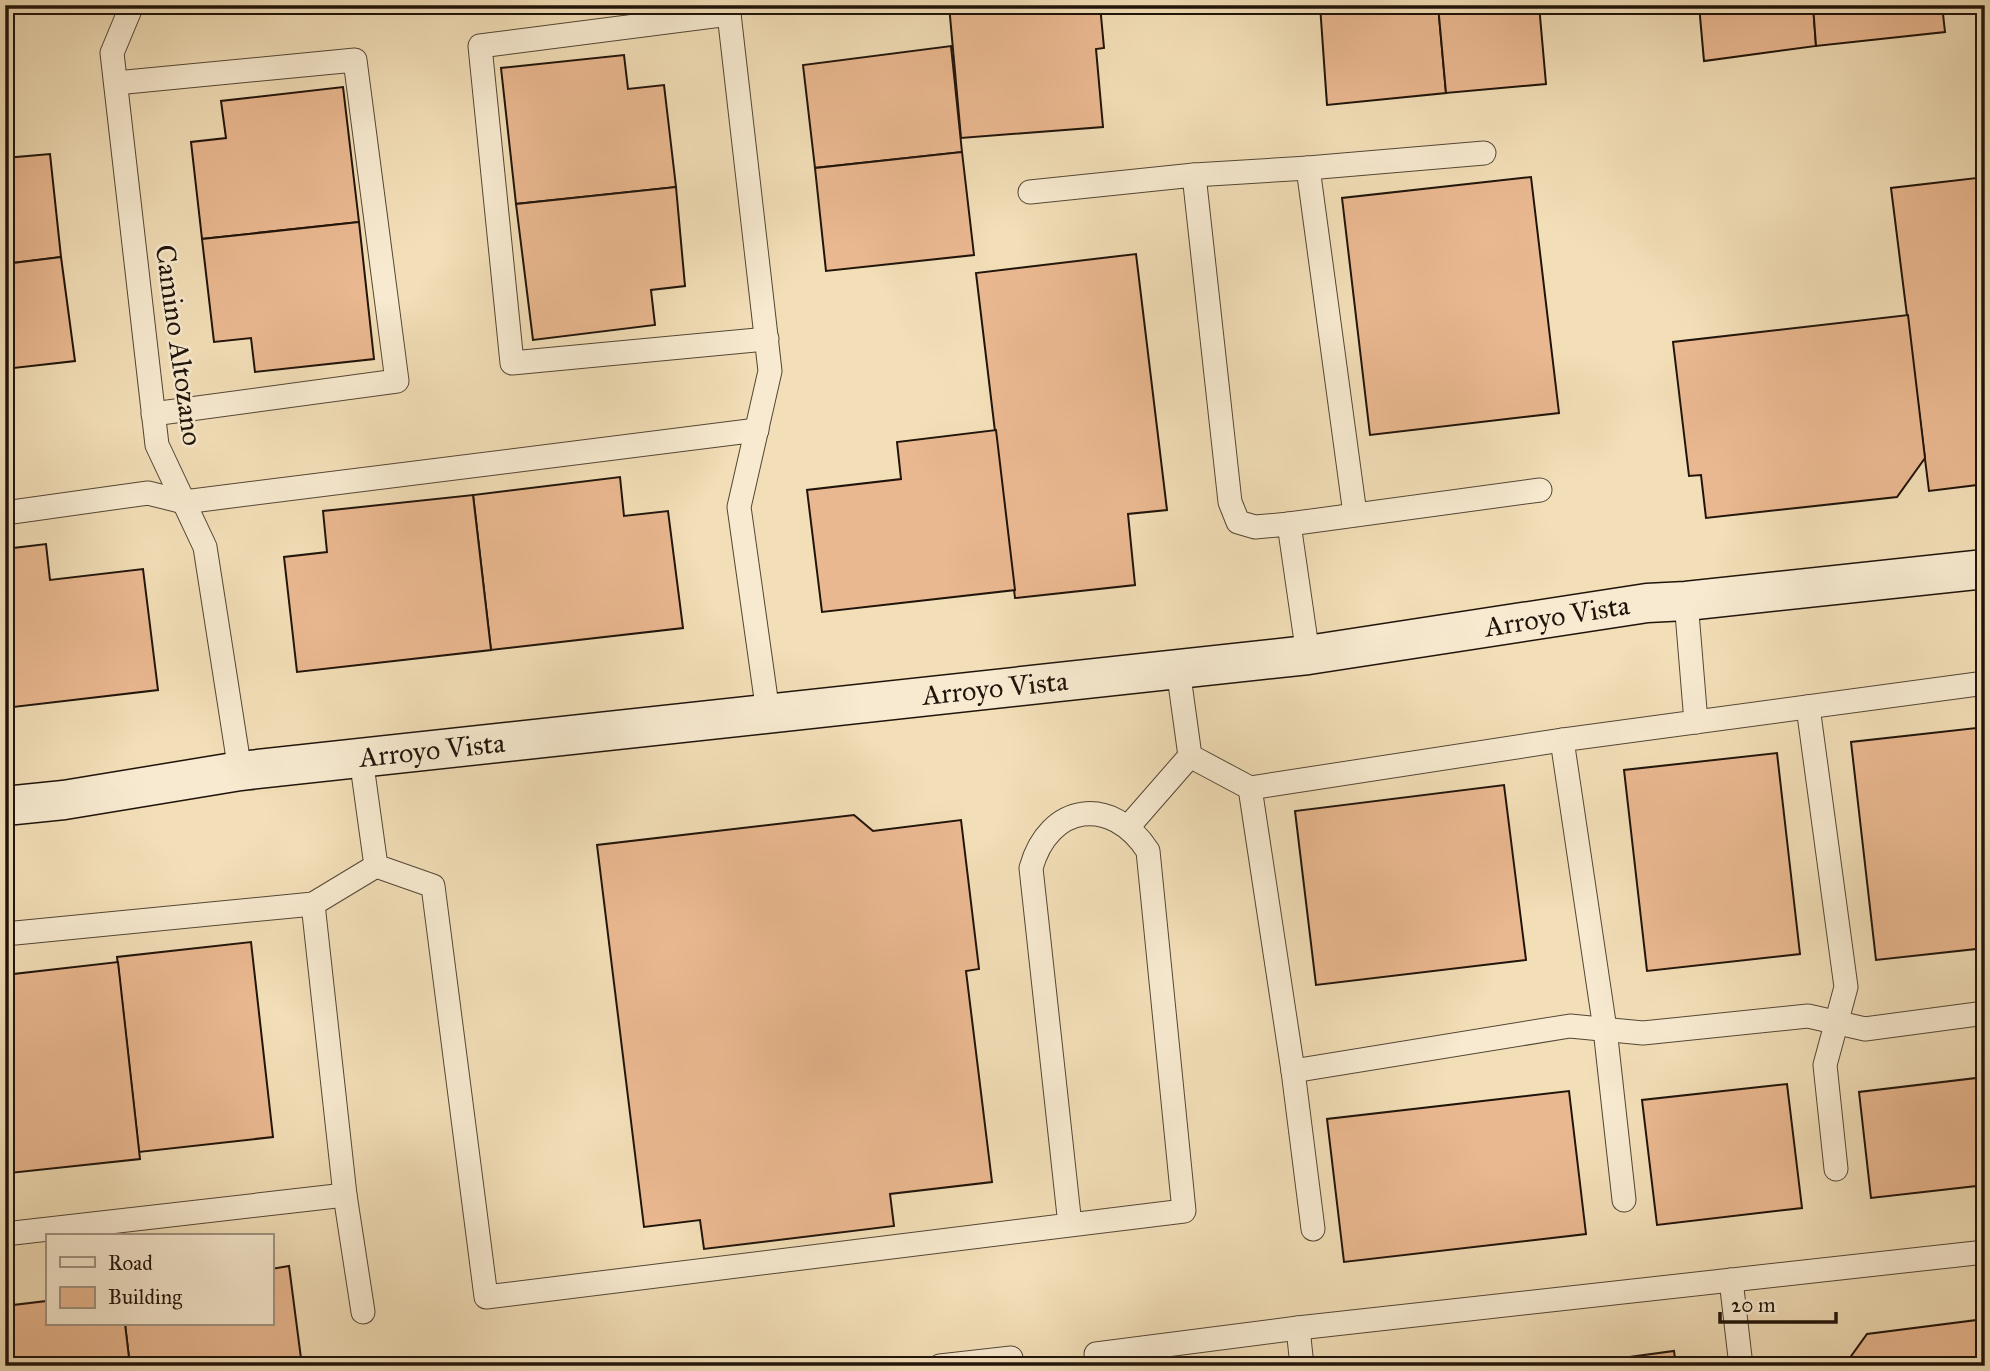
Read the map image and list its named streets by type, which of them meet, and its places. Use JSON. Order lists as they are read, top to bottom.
{
  "streets": {
    "main road": ["Arroyo Vista"],
    "lane": ["Camino Altozano"]
  },
  "crossings": [
    ["Camino Altozano", "Arroyo Vista"]
  ],
  "legend": ["Road", "Building"],
  "scale_bar": "20 m"
}
